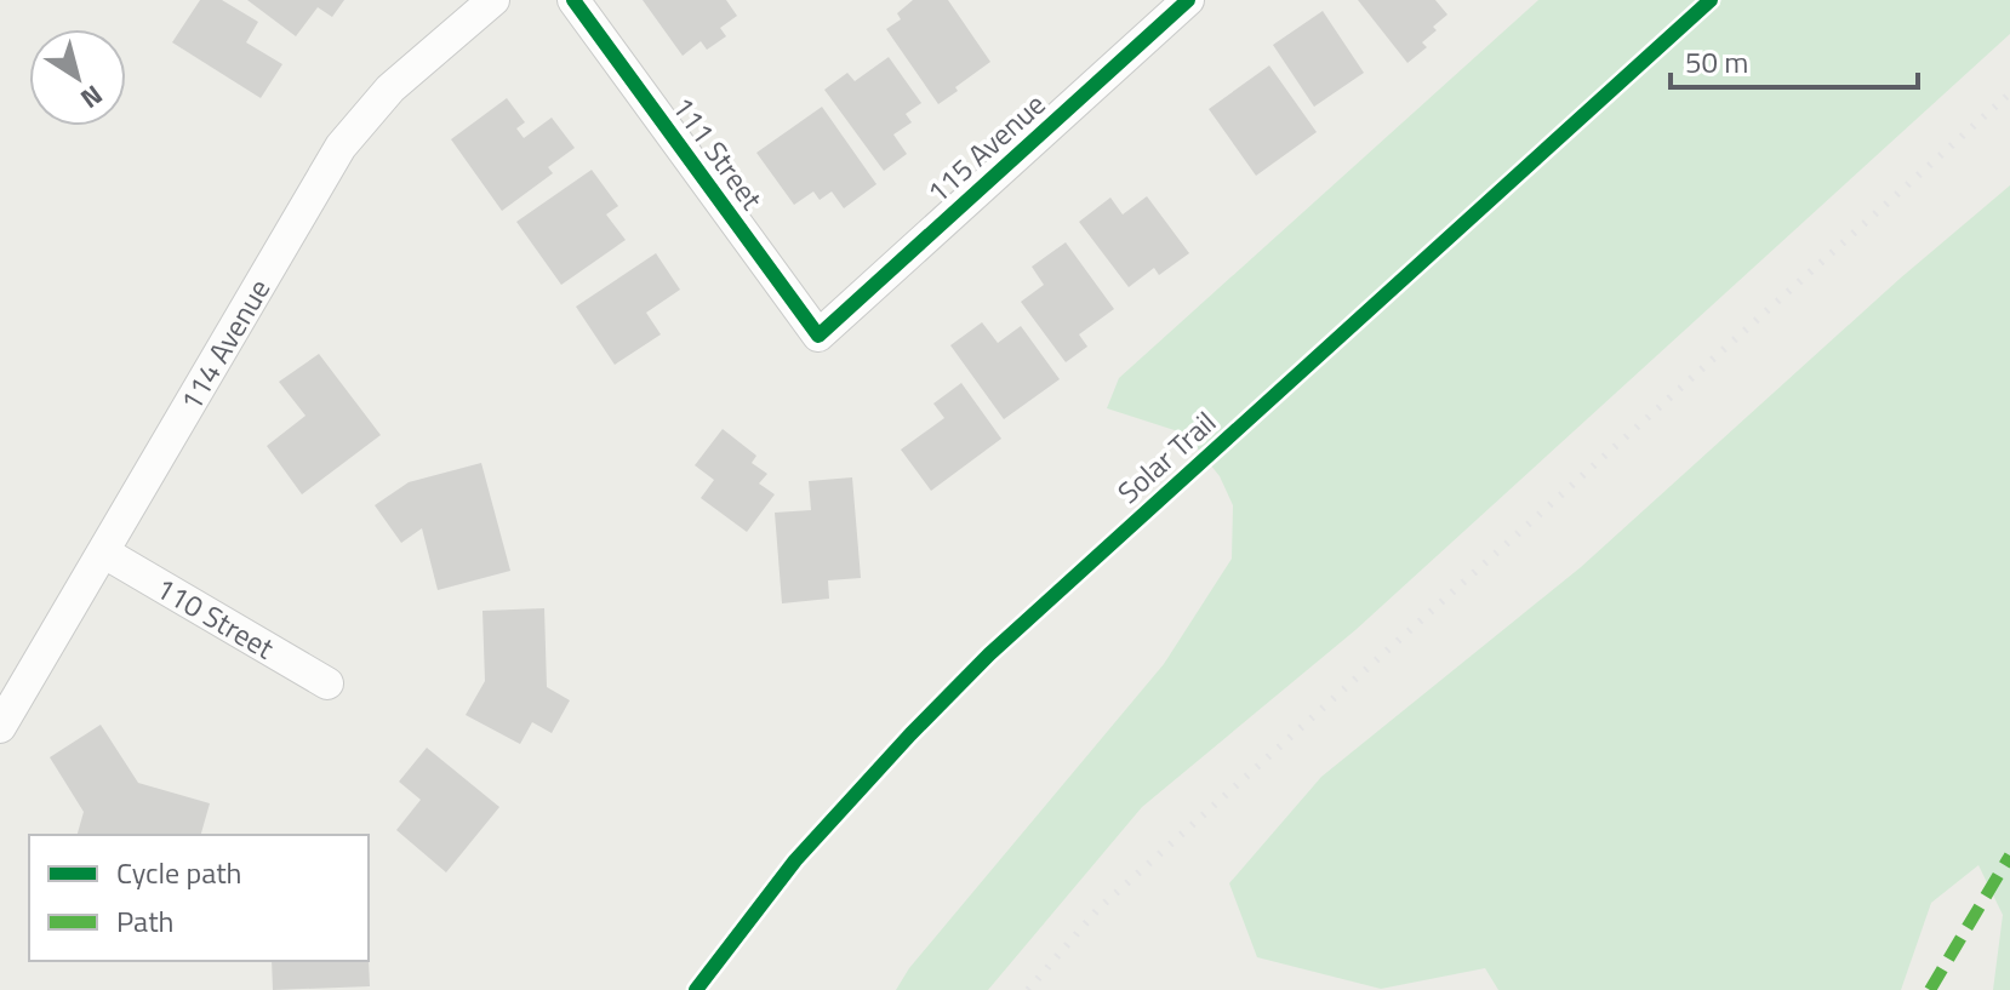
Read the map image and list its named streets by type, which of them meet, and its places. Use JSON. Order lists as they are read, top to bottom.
{
  "streets": {
    "street": [
      "115 Avenue",
      "111 Street",
      "114 Avenue",
      "110 Street"
    ],
    "cycle path": ["Solar Trail"]
  },
  "crossings": [
    ["115 Avenue", "111 Street"],
    ["114 Avenue", "110 Street"]
  ],
  "legend": ["Cycle path", "Path"],
  "scale_bar": "50 m",
  "north": "bottom right"
}
